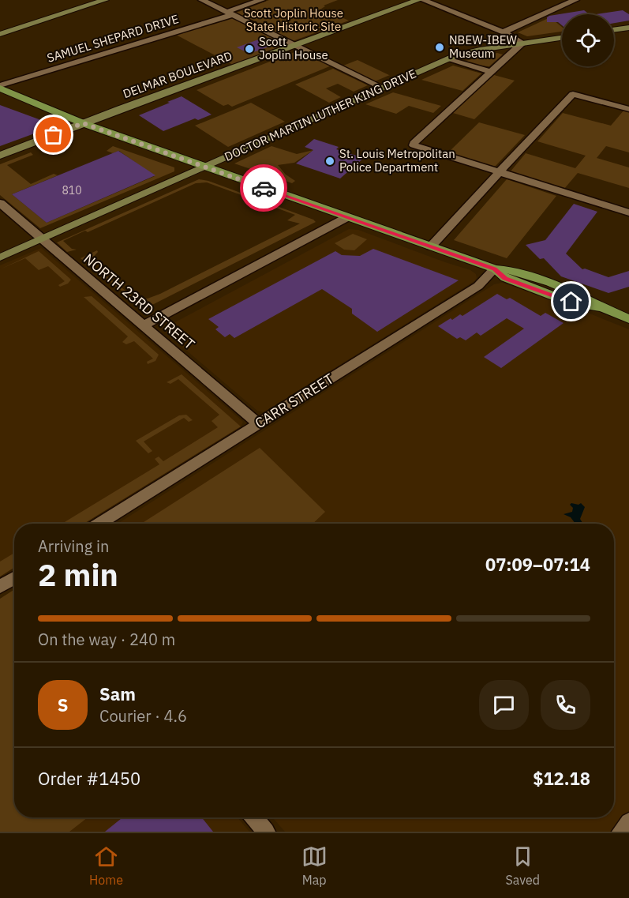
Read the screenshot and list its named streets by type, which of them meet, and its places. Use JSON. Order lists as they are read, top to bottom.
{
  "streets": {
    "main road": ["DELMAR BOULEVARD", "DOCTOR MARTIN LUTHER KING DRIVE"],
    "street": ["SAMUEL SHEPARD DRIVE", "NORTH 23RD STREET", "CARR STREET"]
  },
  "crossings": [
    ["DOCTOR MARTIN LUTHER KING DRIVE", "NORTH 23RD STREET"],
    ["NORTH 23RD STREET", "CARR STREET"]
  ],
  "parks": ["Scott Joplin House State Historic Site"],
  "places": ["NBEW-IBEW Museum", "Scott Joplin House", "St. Louis Metropolitan Police Department"],
  "house_numbers": ["810"],
  "page": {
    "heading": ["2 min", "Arriving in", "07:09–07:14"],
    "panel": [
      "Sam",
      "Courier · 4.6",
      "Order #1450",
      "$12.18"
    ],
    "bar": "On the way · 240 m",
    "round": "S",
    "tabs": ["Home", "Map", "Saved"]
  }
}
